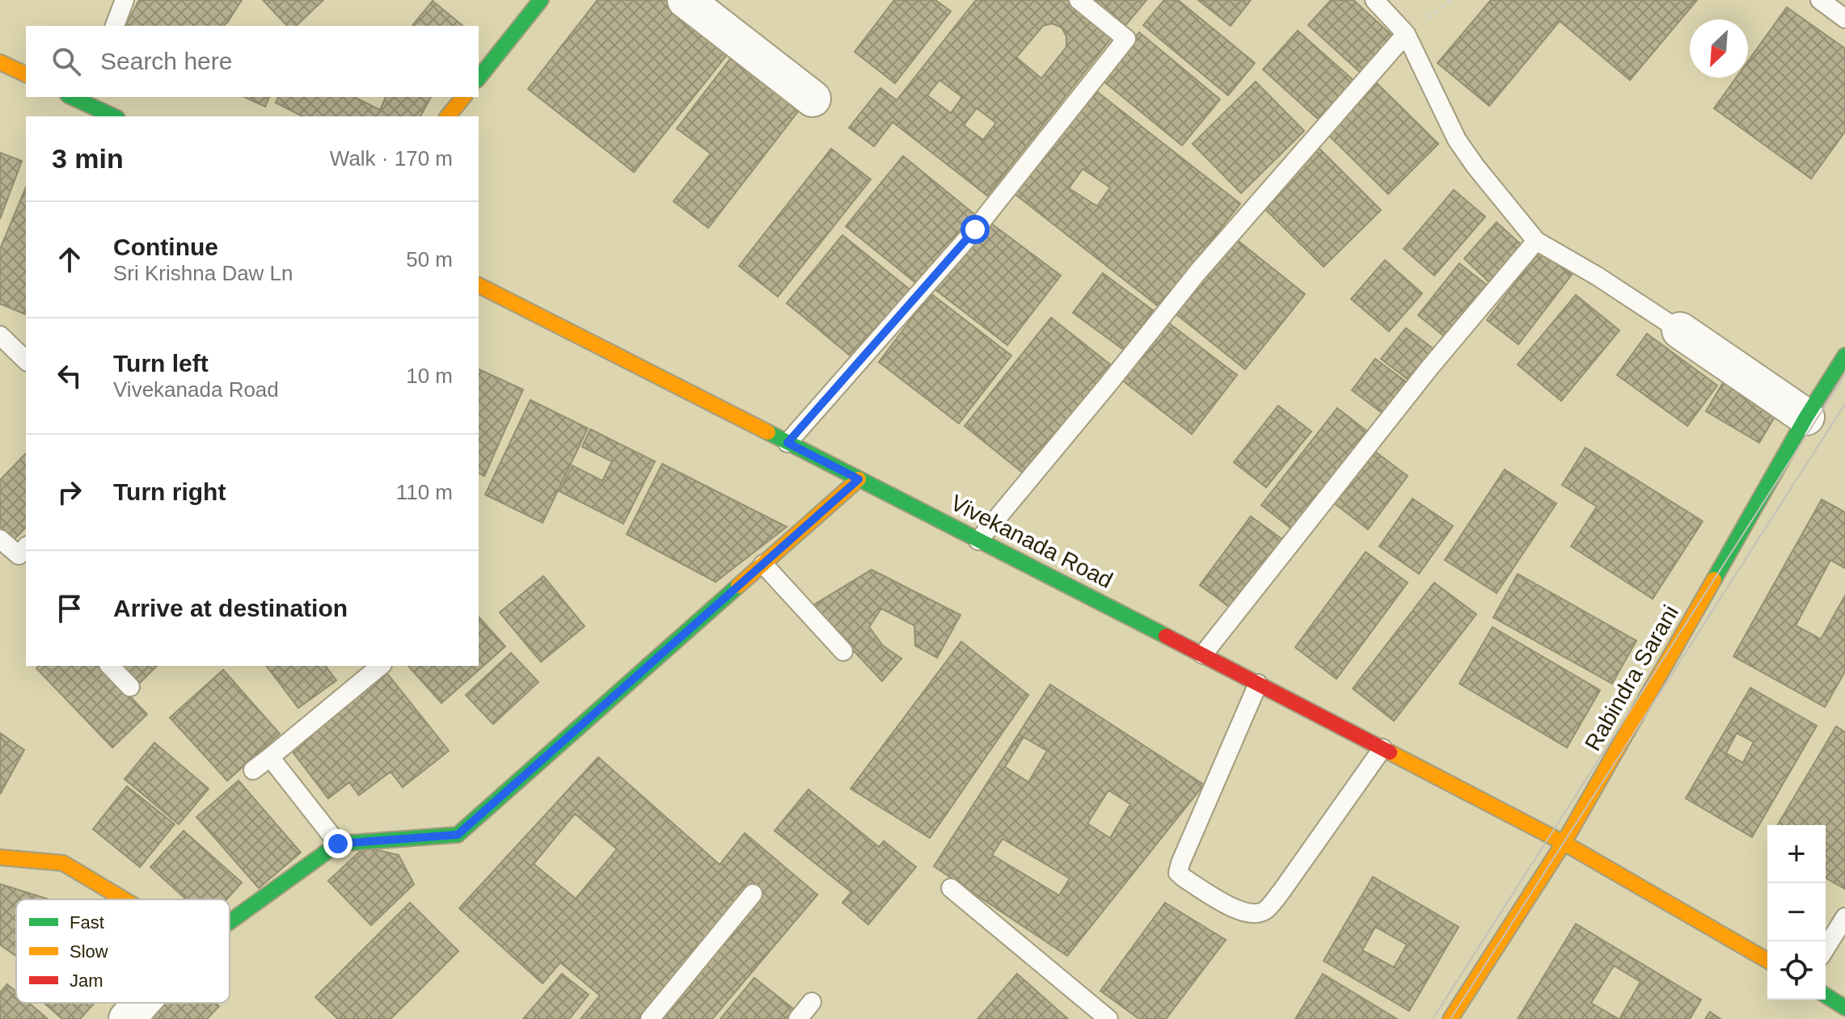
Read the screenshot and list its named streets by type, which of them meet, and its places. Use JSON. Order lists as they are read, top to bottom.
{
  "streets": {
    "main road": ["Vivekanada Road", "Rabindra Sarani"]
  },
  "crossings": [
    ["Vivekanada Road", "Rabindra Sarani"]
  ],
  "legend": ["Fast", "Slow", "Jam"],
  "north": "bottom left",
  "page": {
    "search": "Search here",
    "heading": ["3 min", "Walk · 170 m"],
    "list": [
      ["Continue", "Sri Krishna Daw Ln", "50 m"],
      ["Turn left", "Vivekanada Road", "10 m"],
      ["Turn right", "110 m"],
      "Arrive at destination"
    ],
    "map_buttons": ["+", "−"]
  }
}
